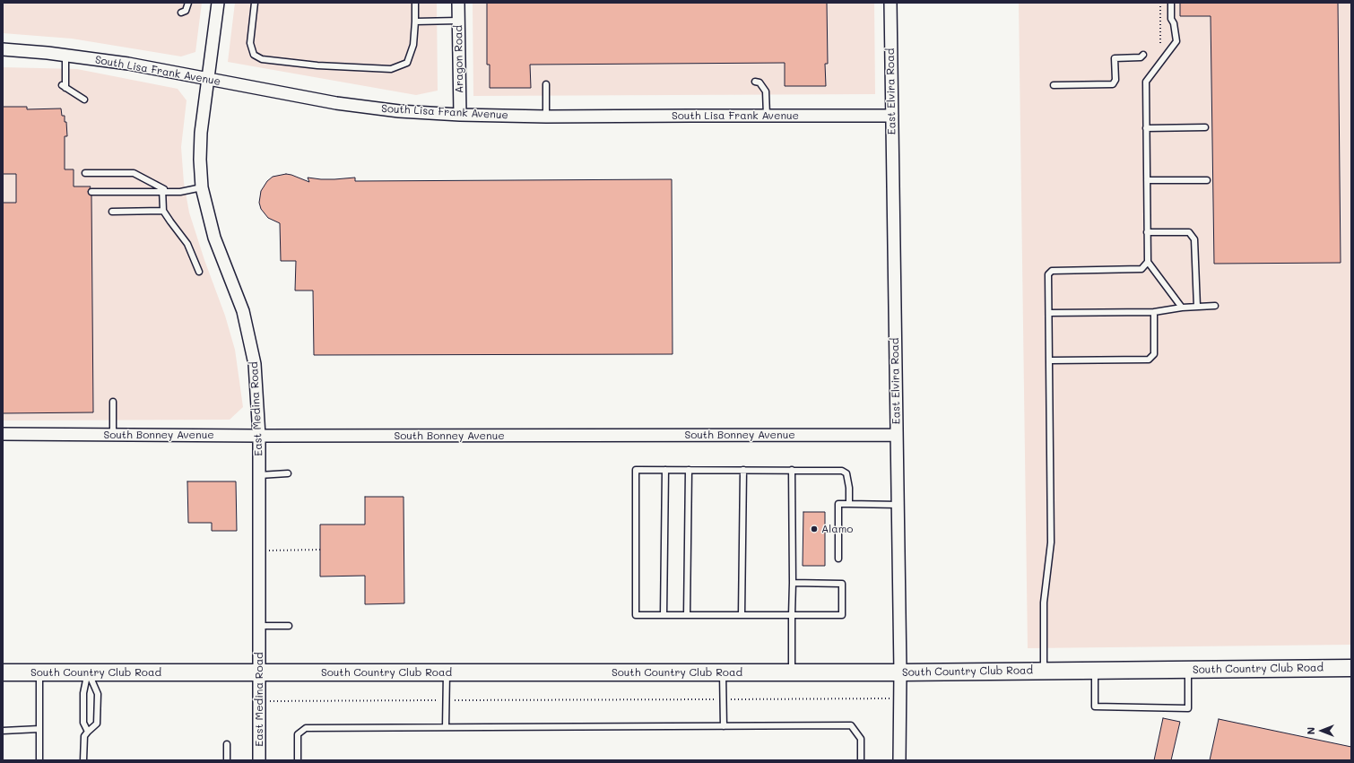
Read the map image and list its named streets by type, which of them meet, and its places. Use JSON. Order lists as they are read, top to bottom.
{
  "streets": {
    "street": [
      "Aragon Road",
      "South Lisa Frank Avenue",
      "East Elvira Road",
      "East Medina Road",
      "South Bonney Avenue",
      "South Country Club Road"
    ]
  },
  "crossings": [
    ["Aragon Road", "South Lisa Frank Avenue"],
    ["South Lisa Frank Avenue", "East Elvira Road"],
    ["South Lisa Frank Avenue", "East Medina Road"],
    ["East Elvira Road", "South Bonney Avenue"],
    ["East Elvira Road", "South Country Club Road"],
    ["East Medina Road", "South Bonney Avenue"],
    ["East Medina Road", "South Country Club Road"]
  ],
  "places": ["Alamo"],
  "north": "left"
}
